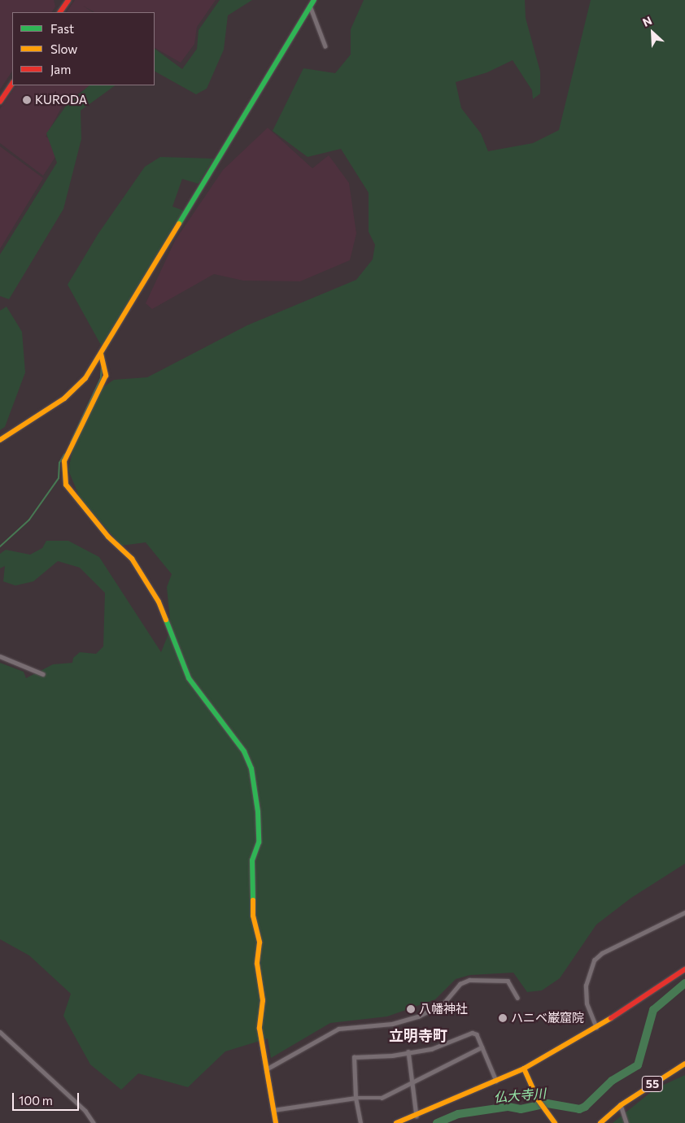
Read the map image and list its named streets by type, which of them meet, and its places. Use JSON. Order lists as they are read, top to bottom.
{
  "streets": {
    "street": ["55"]
  },
  "districts": ["立明寺町"],
  "water": ["仏大寺川"],
  "places": ["KURODA", "八幡神社", "ハニベ巌窟院"],
  "legend": ["Fast", "Slow", "Jam"],
  "scale_bar": "100 m",
  "north": "top left"
}
